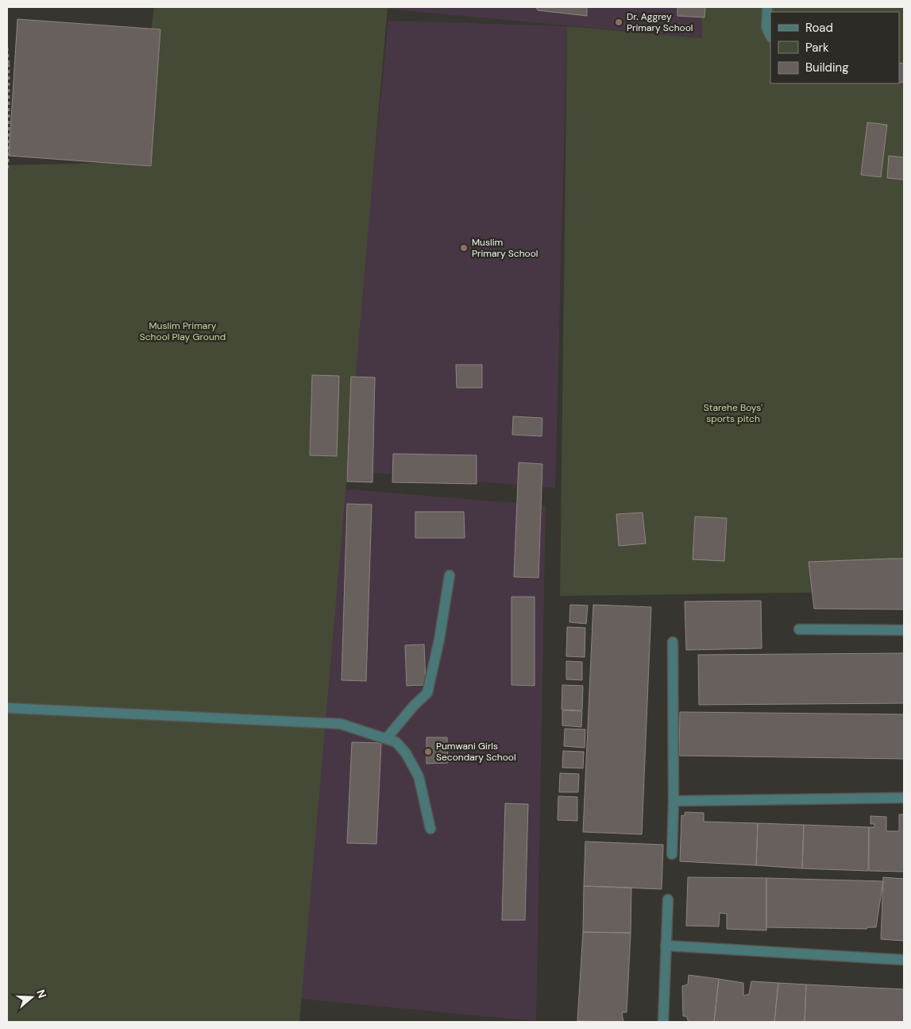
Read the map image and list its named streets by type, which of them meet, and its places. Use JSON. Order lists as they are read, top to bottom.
{
  "parks": ["Muslim Primary School Play Ground", "Starehe Boys' sports pitch"],
  "places": ["Dr. Aggrey Primary School", "Muslim Primary School", "Pumwani Girls Secondary School"],
  "legend": ["Road", "Park", "Building"],
  "north": "right"
}
